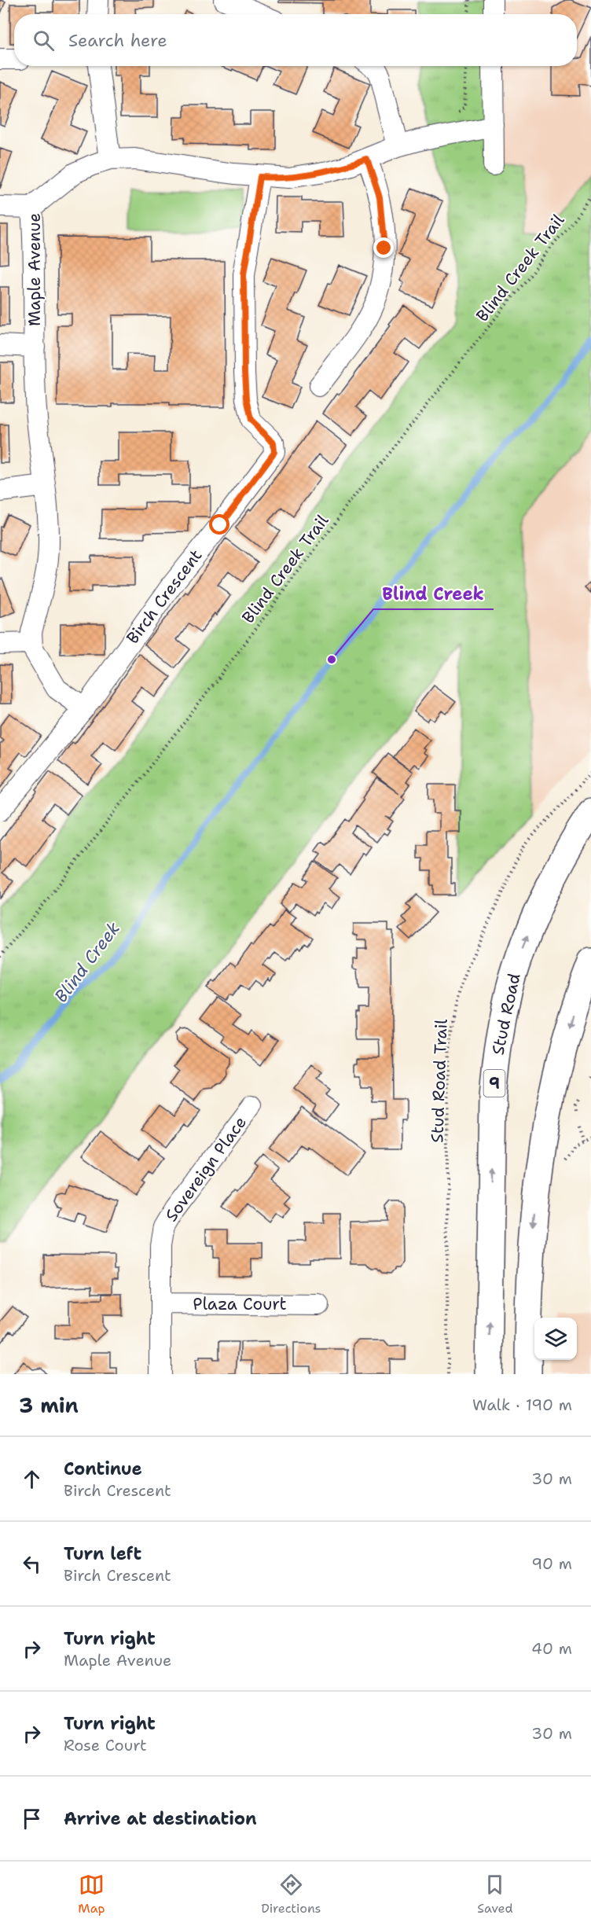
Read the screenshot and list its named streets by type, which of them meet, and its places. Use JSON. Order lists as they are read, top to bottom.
{
  "streets": {
    "highway": ["Stud Road", "9"],
    "street": [
      "Maple Avenue",
      "Birch Crescent",
      "Sovereign Place",
      "Plaza Court"
    ],
    "path": ["Blind Creek Trail", "Stud Road Trail"]
  },
  "crossings": [
    ["Maple Avenue", "Birch Crescent"],
    ["Sovereign Place", "Plaza Court"]
  ],
  "water": ["Blind Creek"],
  "places": ["Blind Creek"],
  "page": {
    "search": "Search here",
    "heading": ["3 min", "Walk · 190 m"],
    "list": [
      ["Continue", "Birch Crescent", "30 m"],
      ["Turn left", "Birch Crescent", "90 m"],
      ["Turn right", "Maple Avenue", "40 m"],
      ["Turn right", "Rose Court", "30 m"],
      "Arrive at destination"
    ],
    "nav": ["Map", "Directions", "Saved"]
  }
}
